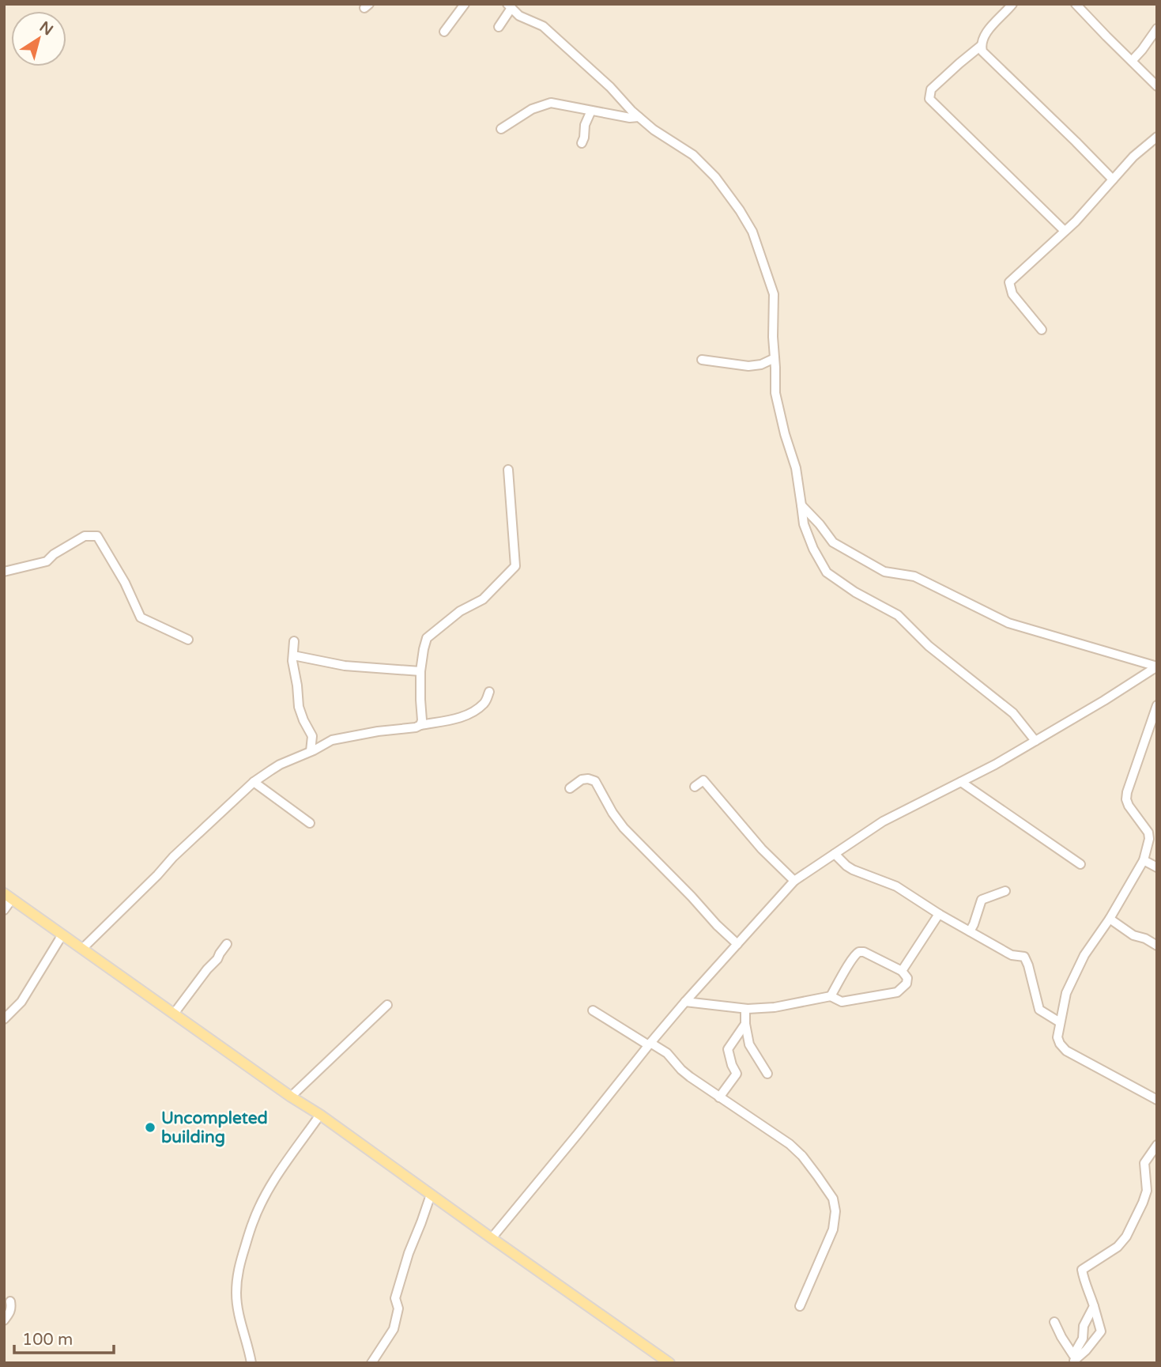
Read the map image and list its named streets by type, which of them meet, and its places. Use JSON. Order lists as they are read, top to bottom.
{
  "places": ["Uncompleted building"],
  "scale_bar": "100 m",
  "north": "top right"
}
